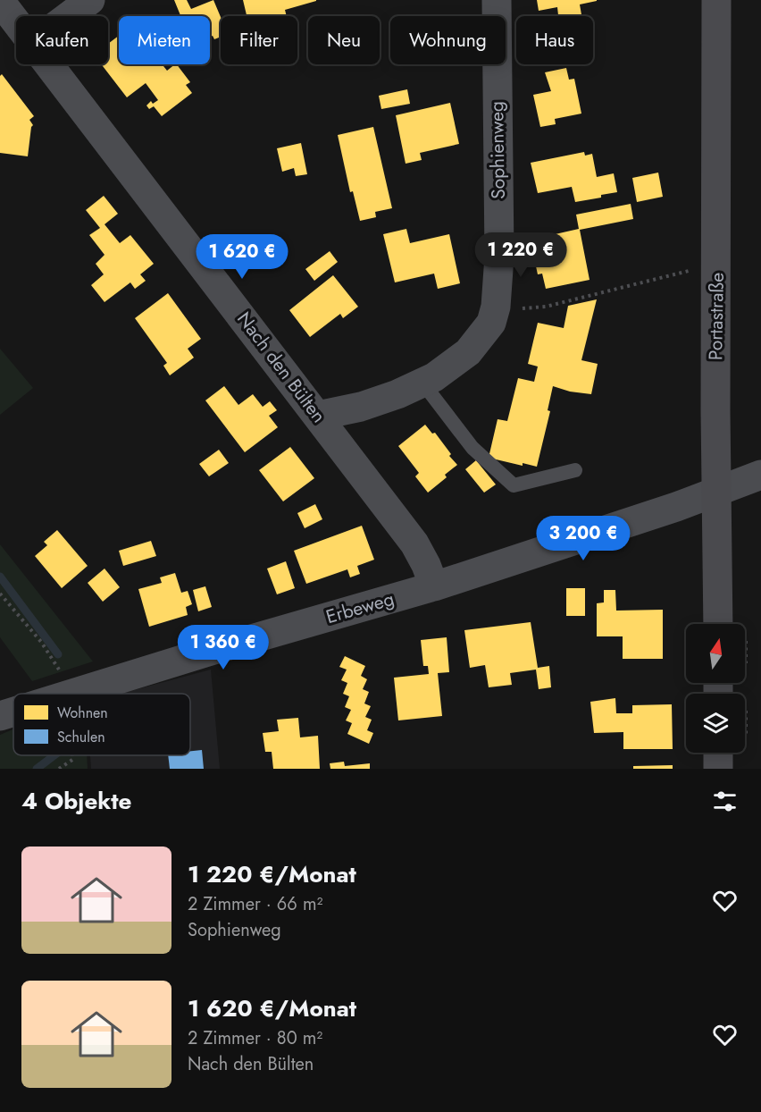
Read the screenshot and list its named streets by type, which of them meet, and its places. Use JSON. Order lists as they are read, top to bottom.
{
  "streets": {
    "main road": ["Portastraße"],
    "street": ["Sophienweg", "Nach den Bülten", "Erbeweg"]
  },
  "crossings": [
    ["Sophienweg", "Nach den Bülten"],
    ["Portastraße", "Erbeweg"],
    ["Nach den Bülten", "Erbeweg"]
  ],
  "legend": ["Wohnen", "Schulen"],
  "north": "top",
  "page": {
    "chip": [
      "Kaufen",
      "Mieten",
      "Filter",
      "Neu",
      "Wohnung",
      "Haus"
    ],
    "price": [
      "1 220 €",
      "1 620 €",
      "3 200 €",
      "1 360 €"
    ],
    "heading": "4 Objekte",
    "list": [
      {
        "name": "1 220 €/Monat",
        "note": "2 Zimmer · 66 m² · Sophienweg"
      },
      {
        "name": "1 620 €/Monat",
        "note": "2 Zimmer · 80 m² · Nach den Bülten"
      }
    ]
  }
}
